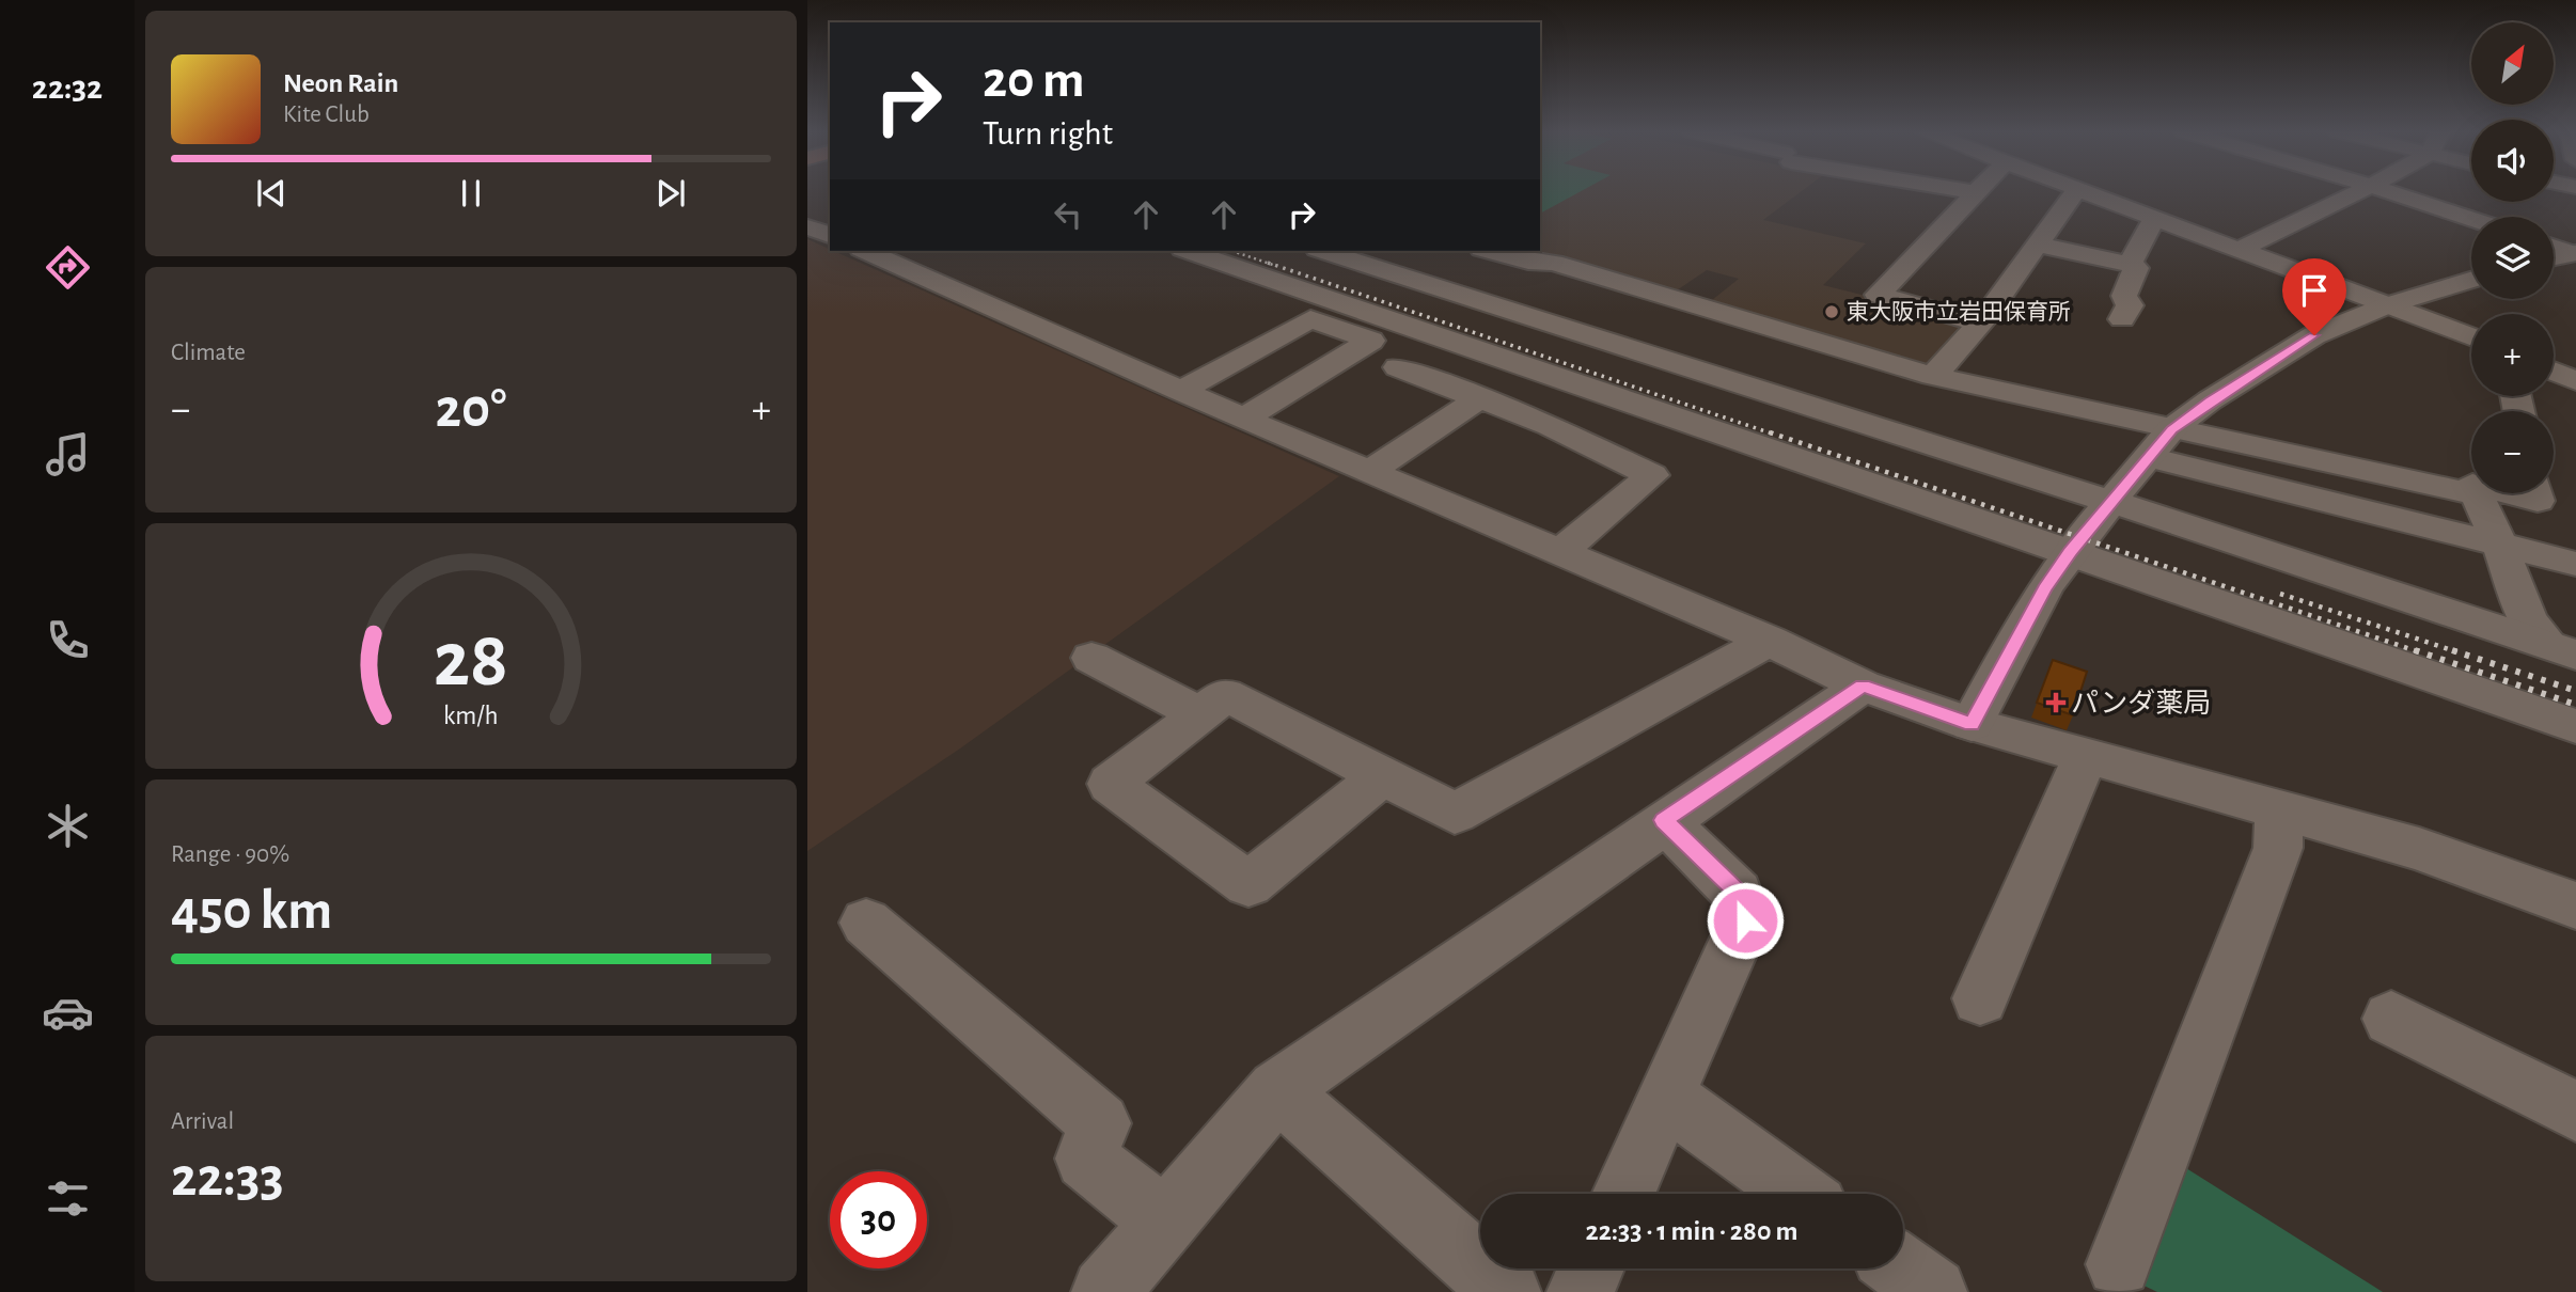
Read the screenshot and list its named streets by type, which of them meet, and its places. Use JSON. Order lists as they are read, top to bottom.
{
  "places": {
    "other": ["東大阪市立岩田保育所"],
    "health": ["パンダ薬局"]
  },
  "north": "top right",
  "page": {
    "tabs": "22:32",
    "map_buttons": ["+", "−"],
    "turn": ["20 m", "Turn right"],
    "song": ["Neon Rain", "Kite Club"],
    "tile": [
      "Climate",
      ["Range · 90%", "450 km"],
      ["Arrival", "22:33"]
    ],
    "heat": ["−", "20°", "+"],
    "limit": "30",
    "trip": "22:33 · 1 min · 280 m",
    "gauge": ["28", "km/h"]
  }
}
